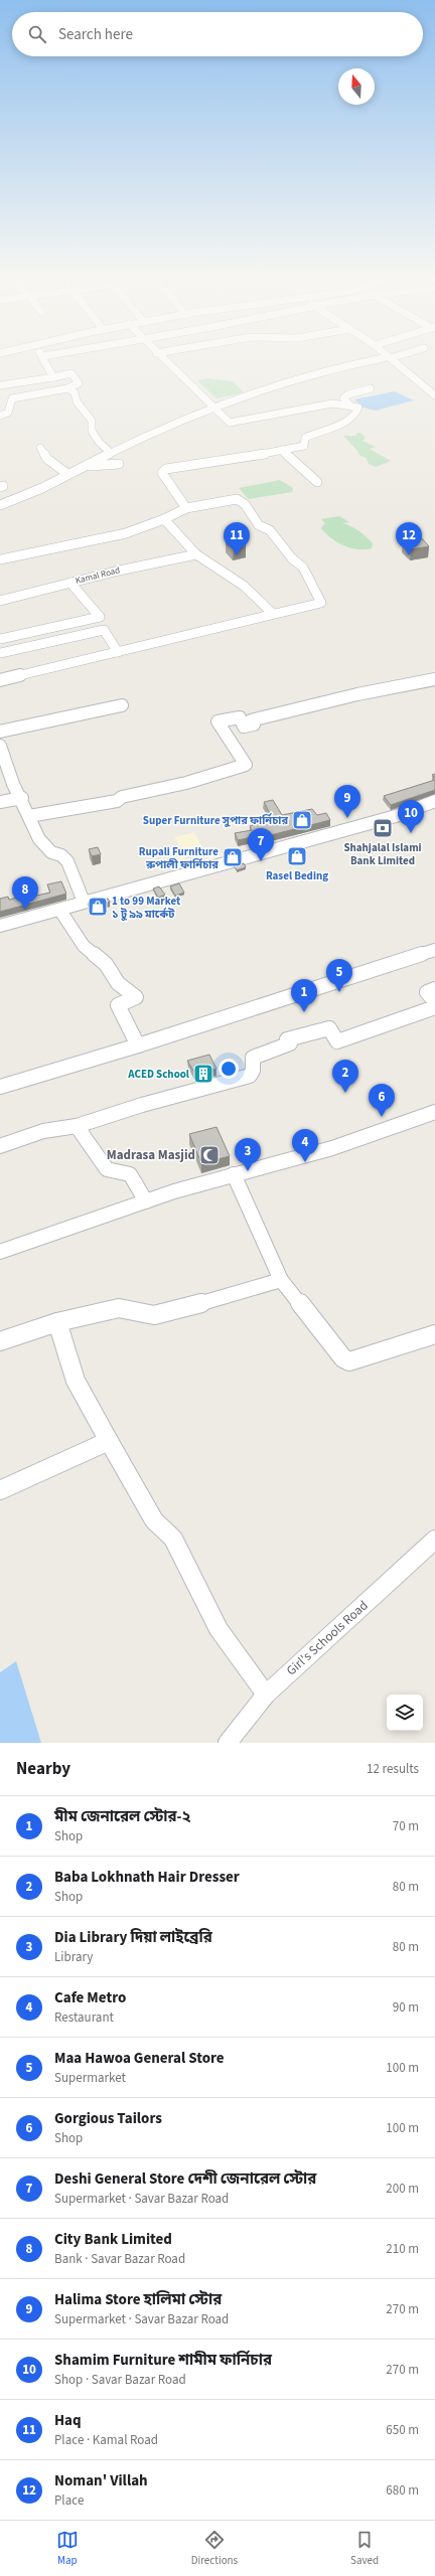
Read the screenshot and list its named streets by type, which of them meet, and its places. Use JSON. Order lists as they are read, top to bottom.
{
  "streets": {
    "street": ["Kamal Road", "Girl's Schools Road"]
  },
  "places": {
    "shop": [
      "Super Furniture সুপার ফার্নিচার",
      "Rasel Beding",
      "Rupali Furniture রুপালী ফার্নিচার",
      "1 to 99 Market ১ টু ৯৯ মার্কেট"
    ],
    "bank": ["Shahjalal Islami Bank Limited"],
    "building": ["ACED School"],
    "mosque": ["Madrasa Masjid"]
  },
  "north": "top",
  "page": {
    "search": "Search here",
    "pins": [
      "11",
      "12",
      "9",
      "10",
      "7",
      "8",
      "5",
      "1",
      "2",
      "6",
      "4",
      "3"
    ],
    "heading": ["Nearby", "12 results"],
    "list": [
      {
        "mark": "1",
        "name": "মীম জেনারেল স্টোর-২",
        "note": "Shop",
        "value": "70 m"
      },
      {
        "mark": "2",
        "name": "Baba Lokhnath Hair Dresser",
        "note": "Shop",
        "value": "80 m"
      },
      {
        "mark": "3",
        "name": "Dia Library দিয়া লাইব্রেরি",
        "note": "Library",
        "value": "80 m"
      },
      {
        "mark": "4",
        "name": "Cafe Metro",
        "note": "Restaurant",
        "value": "90 m"
      },
      {
        "mark": "5",
        "name": "Maa Hawoa General Store",
        "note": "Supermarket",
        "value": "100 m"
      },
      {
        "mark": "6",
        "name": "Gorgious Tailors",
        "note": "Shop",
        "value": "100 m"
      },
      {
        "mark": "7",
        "name": "Deshi General Store দেশী জেনারেল স্টোর",
        "note": "Supermarket · Savar Bazar Road",
        "value": "200 m"
      },
      {
        "mark": "8",
        "name": "City Bank Limited",
        "note": "Bank · Savar Bazar Road",
        "value": "210 m"
      },
      {
        "mark": "9",
        "name": "Halima Store হালিমা স্টোর",
        "note": "Supermarket · Savar Bazar Road",
        "value": "270 m"
      },
      {
        "mark": "10",
        "name": "Shamim Furniture শামীম ফার্নিচার",
        "note": "Shop · Savar Bazar Road",
        "value": "270 m"
      },
      {
        "mark": "11",
        "name": "Haq",
        "note": "Place · Kamal Road",
        "value": "650 m"
      },
      {
        "mark": "12",
        "name": "Noman' Villah",
        "note": "Place",
        "value": "680 m"
      }
    ],
    "nav": ["Map", "Directions", "Saved"]
  }
}
